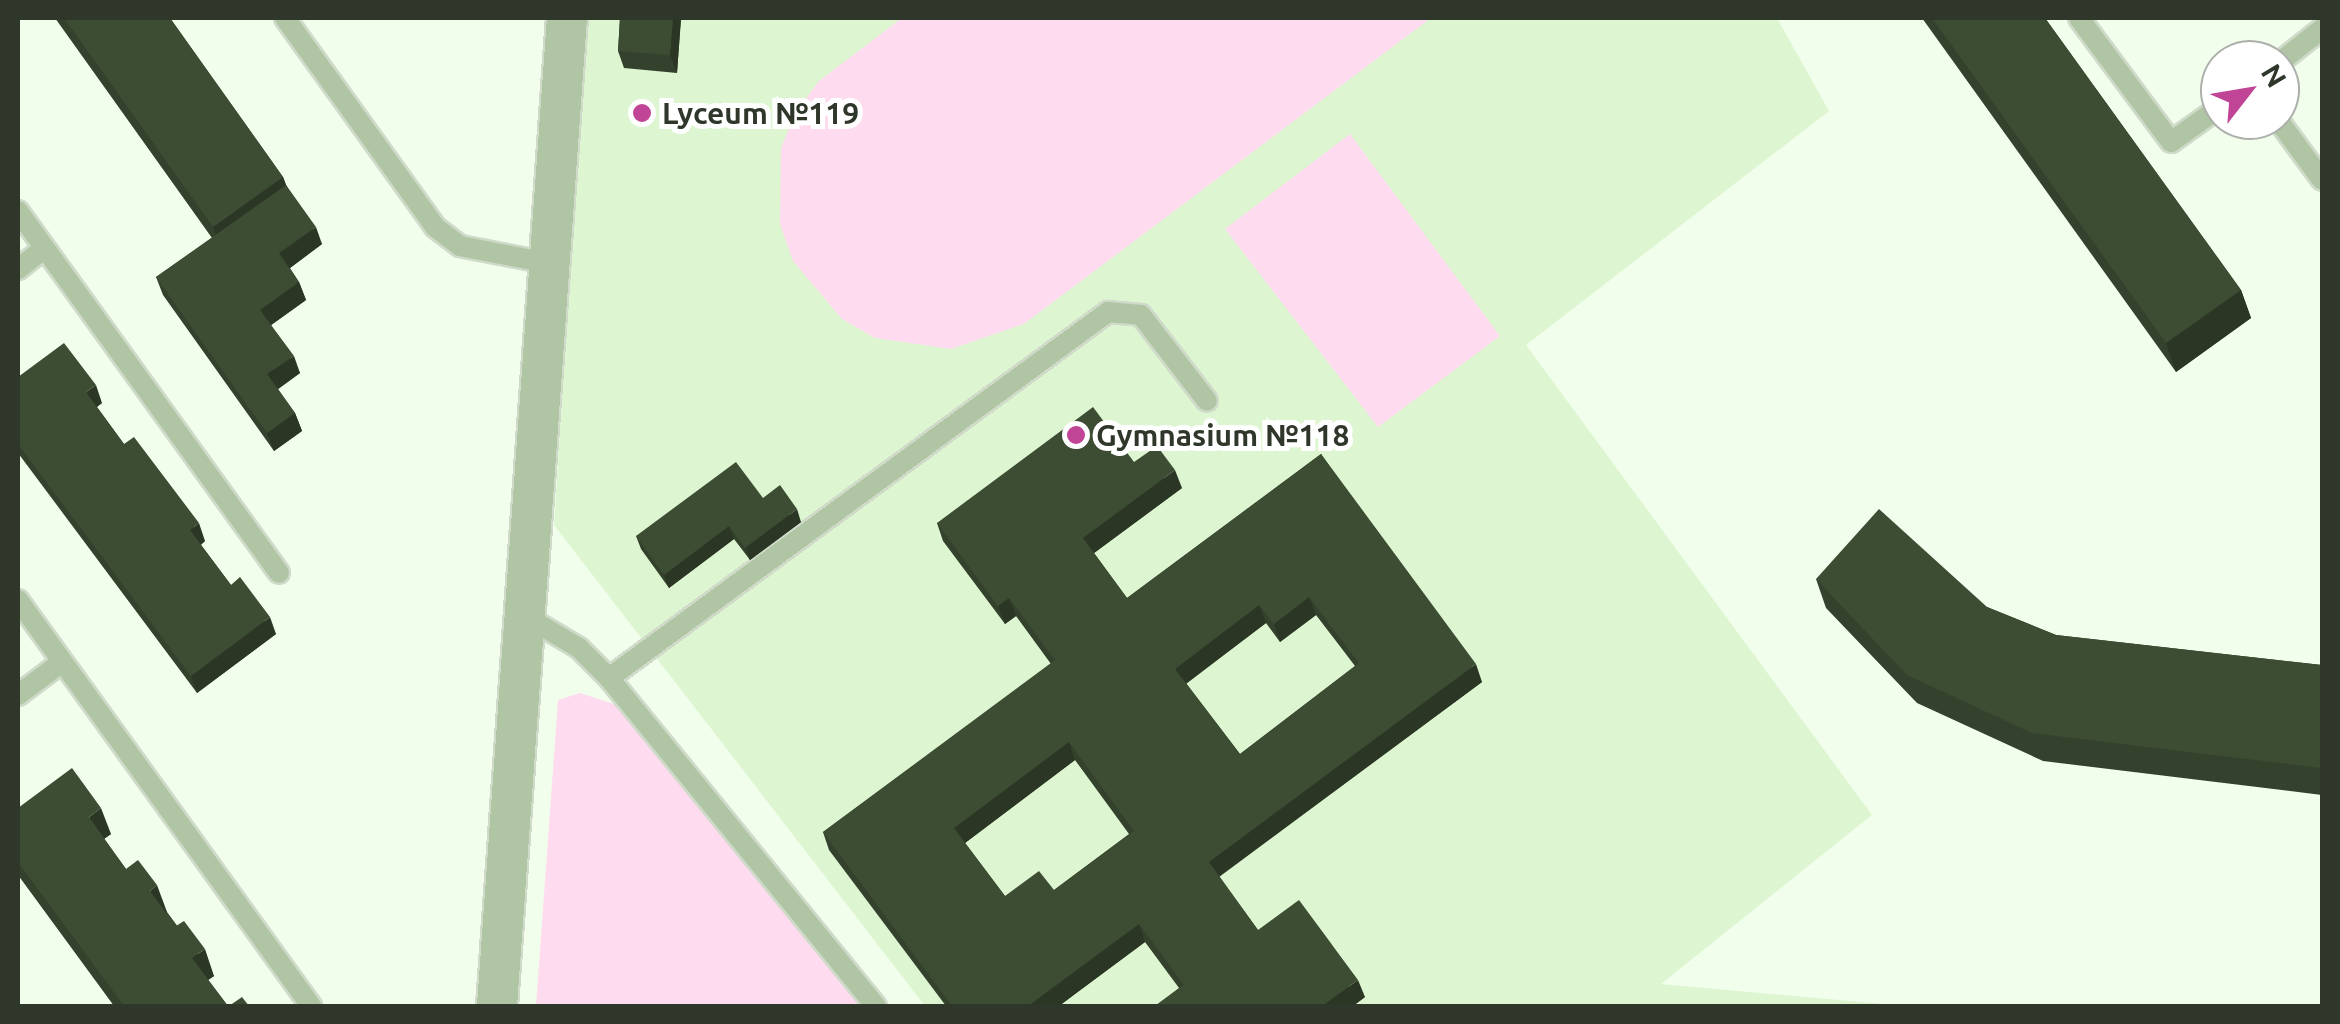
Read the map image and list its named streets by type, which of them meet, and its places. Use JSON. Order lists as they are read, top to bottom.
{
  "places": ["Lyceum №119", "Gymnasium №118"],
  "north": "top right"
}
